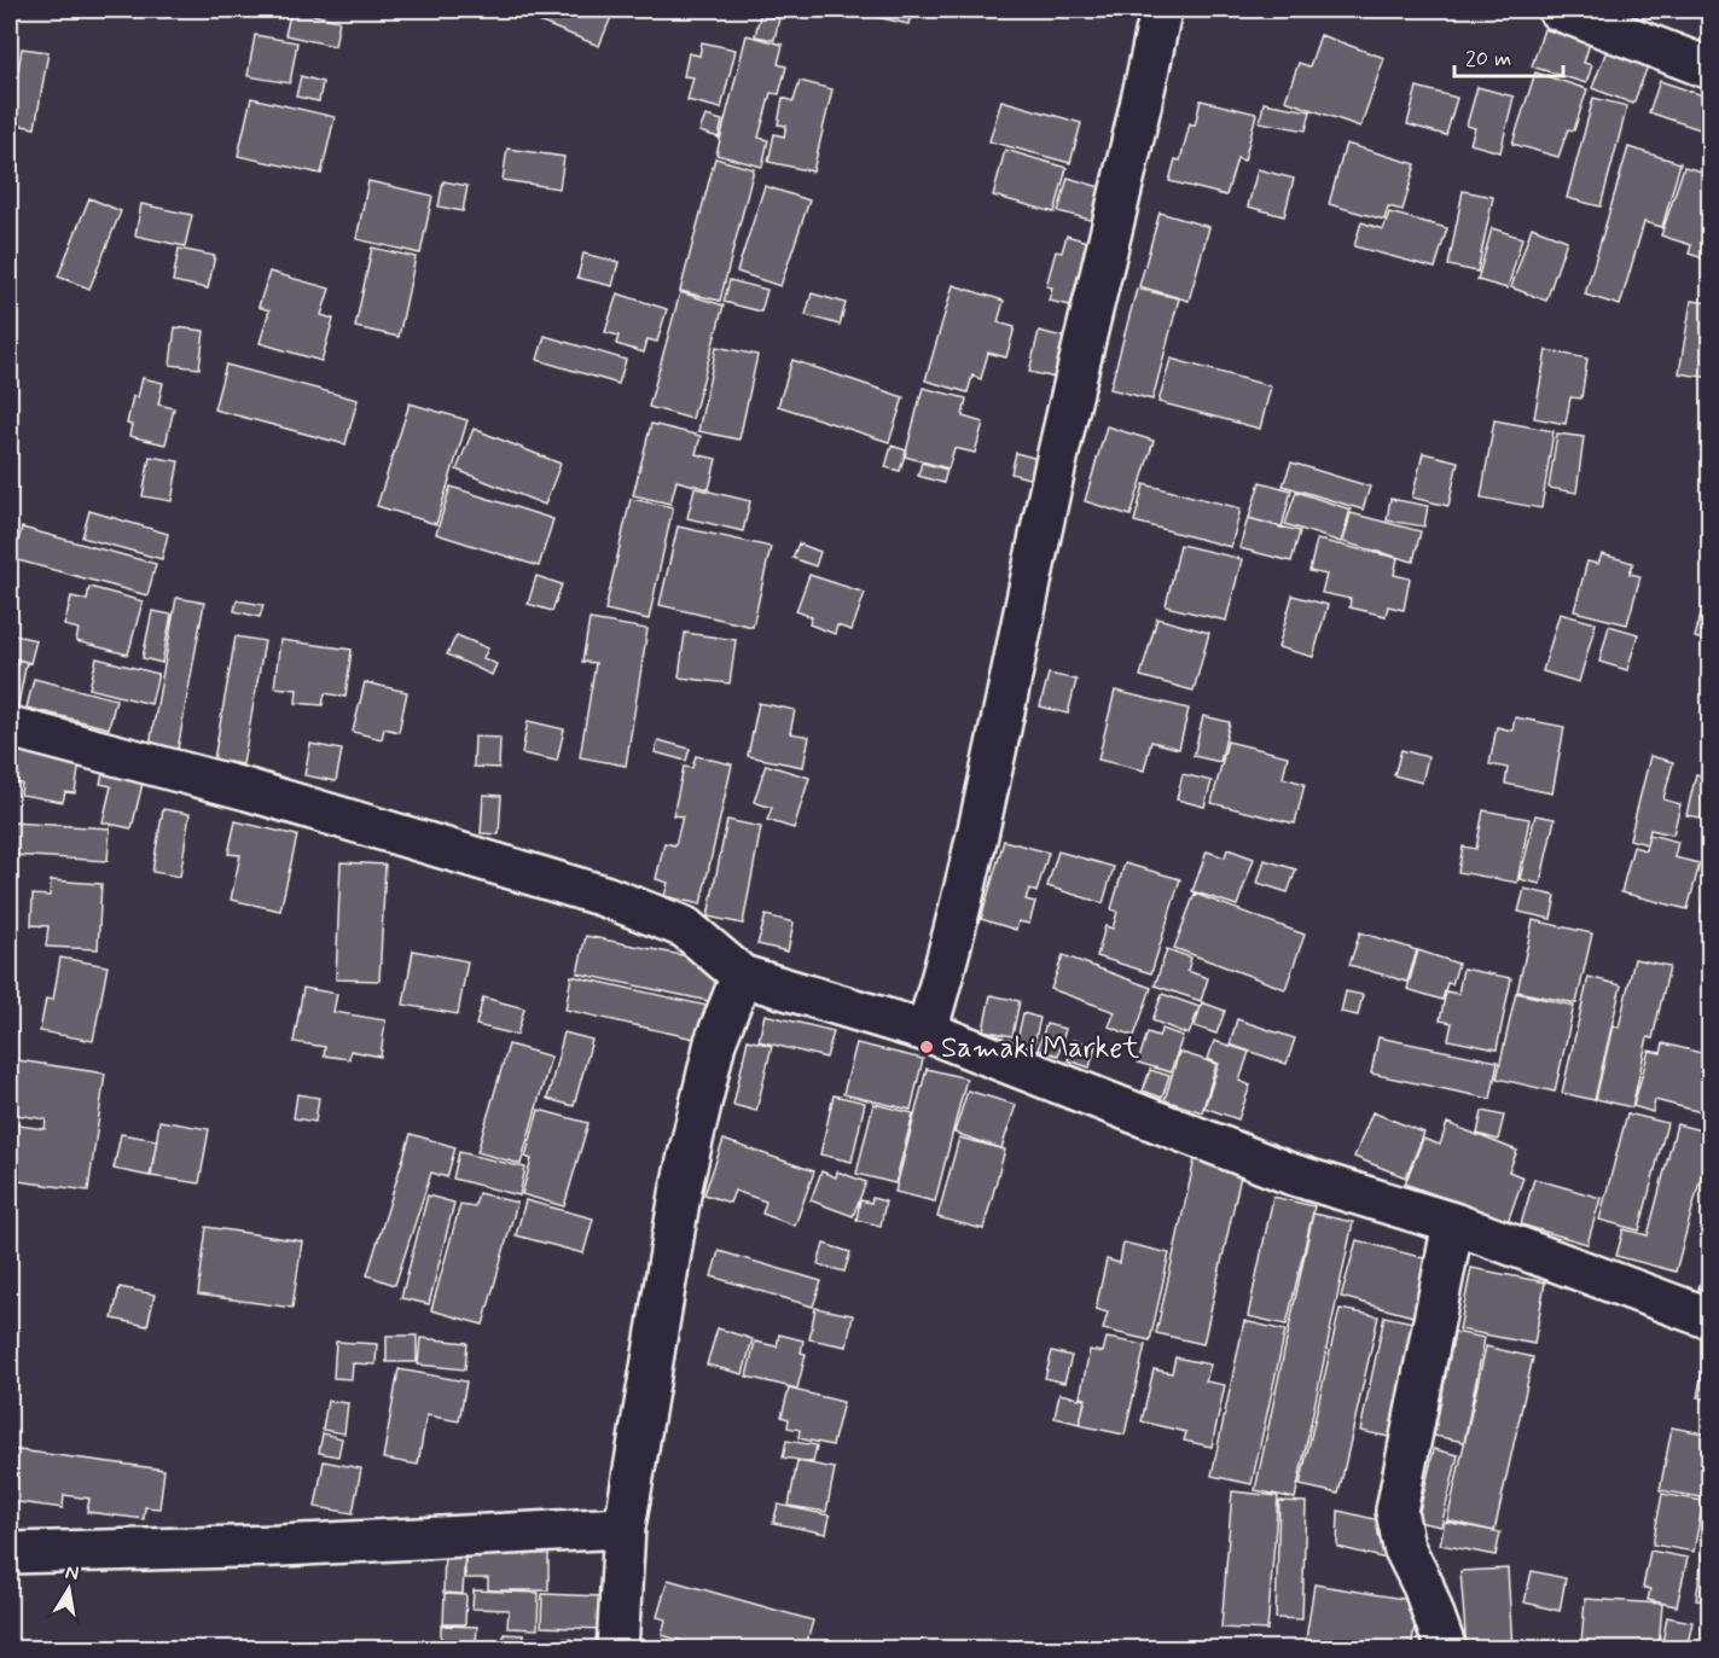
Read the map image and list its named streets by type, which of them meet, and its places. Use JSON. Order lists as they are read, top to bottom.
{
  "places": ["Samaki Market"],
  "scale_bar": "20 m",
  "north": "top"
}
